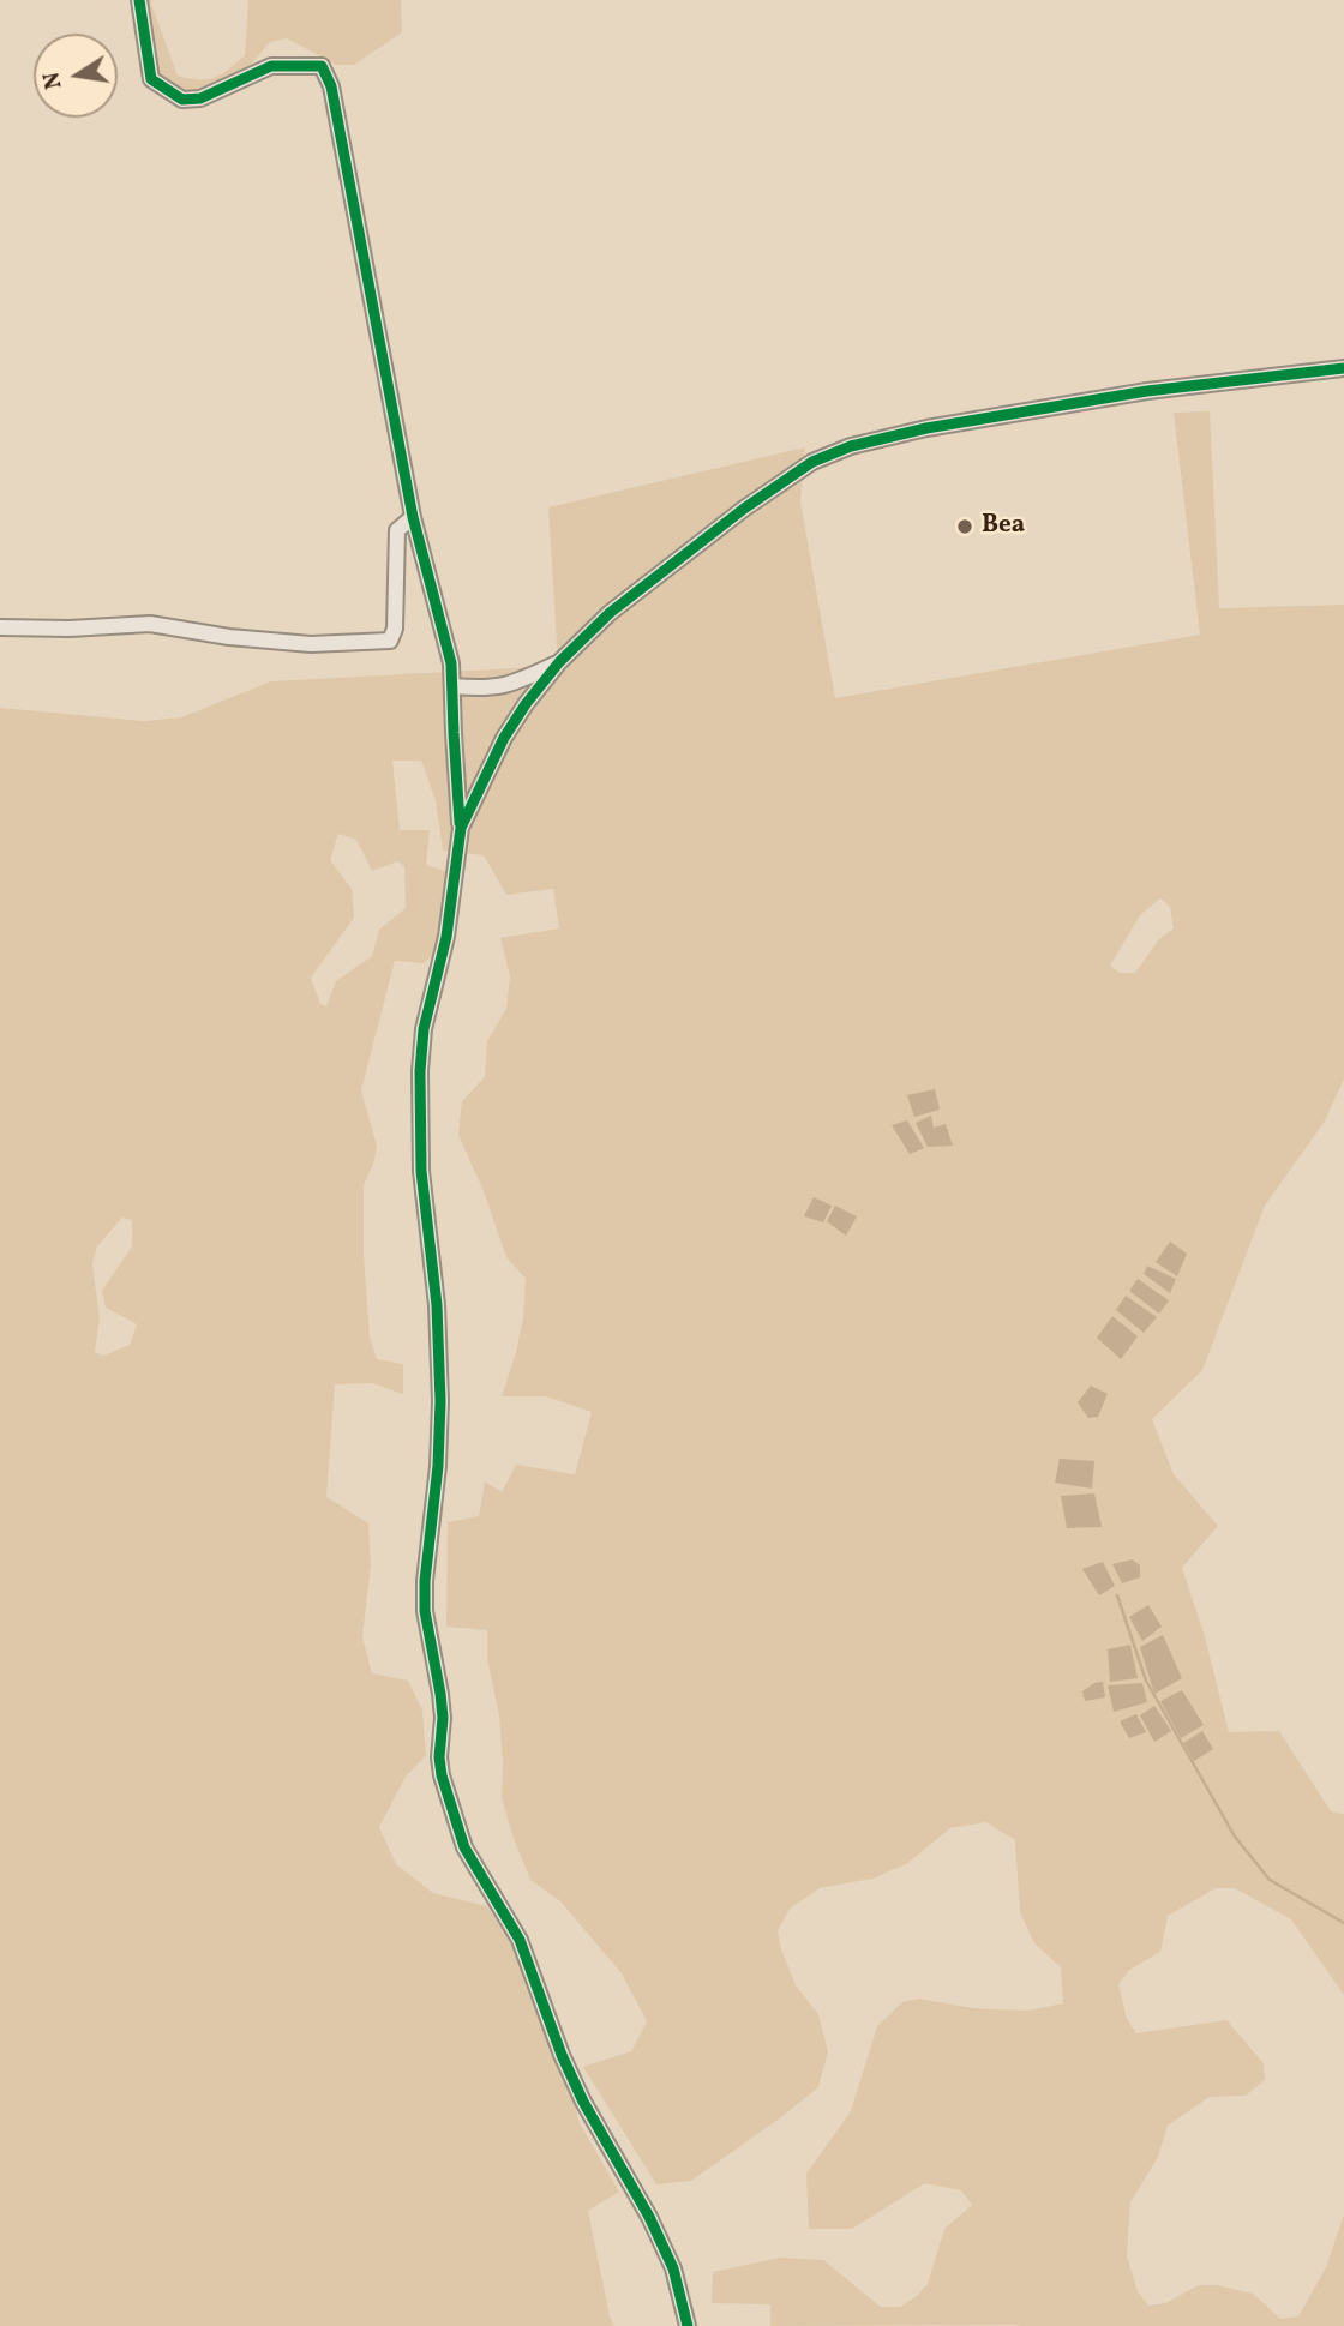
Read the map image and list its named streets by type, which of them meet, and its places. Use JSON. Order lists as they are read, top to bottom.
{
  "places": ["Bea"],
  "north": "left"
}
